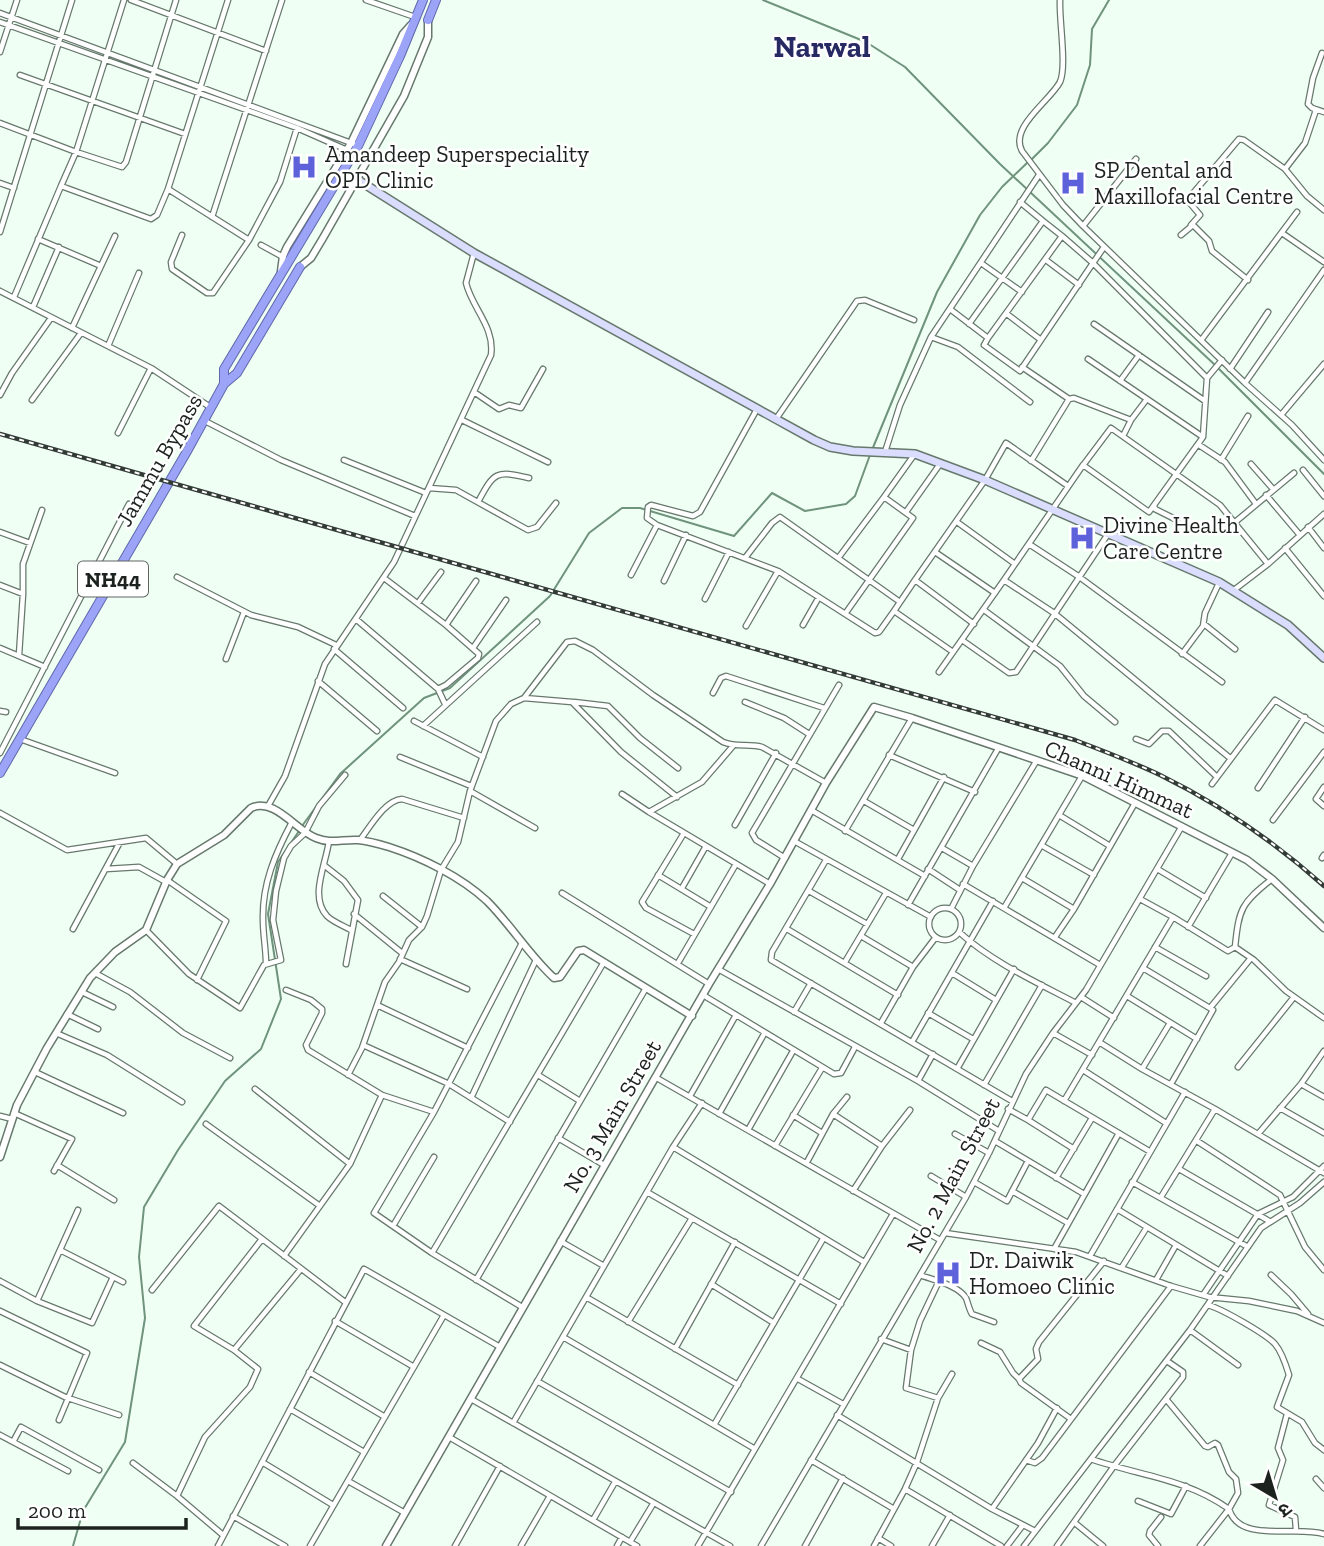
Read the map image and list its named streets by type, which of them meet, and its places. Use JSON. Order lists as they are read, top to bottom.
{
  "streets": {
    "highway": ["Jammu Bypass", "NH44"],
    "street": ["Channi Himmat", "No. 3 Main Street", "No. 2 Main Street"]
  },
  "crossings": [
    ["Channi Himmat", "No. 3 Main Street"],
    ["Channi Himmat", "No. 2 Main Street"]
  ],
  "districts": ["Narwal"],
  "places": {
    "hospital": [
      "Amandeep Superspeciality OPD Clinic",
      "SP Dental and Maxillofacial Centre",
      "Divine Health Care Centre",
      "Dr. Daiwik Homoeo Clinic"
    ]
  },
  "scale_bar": "200 m",
  "north": "bottom right"
}
